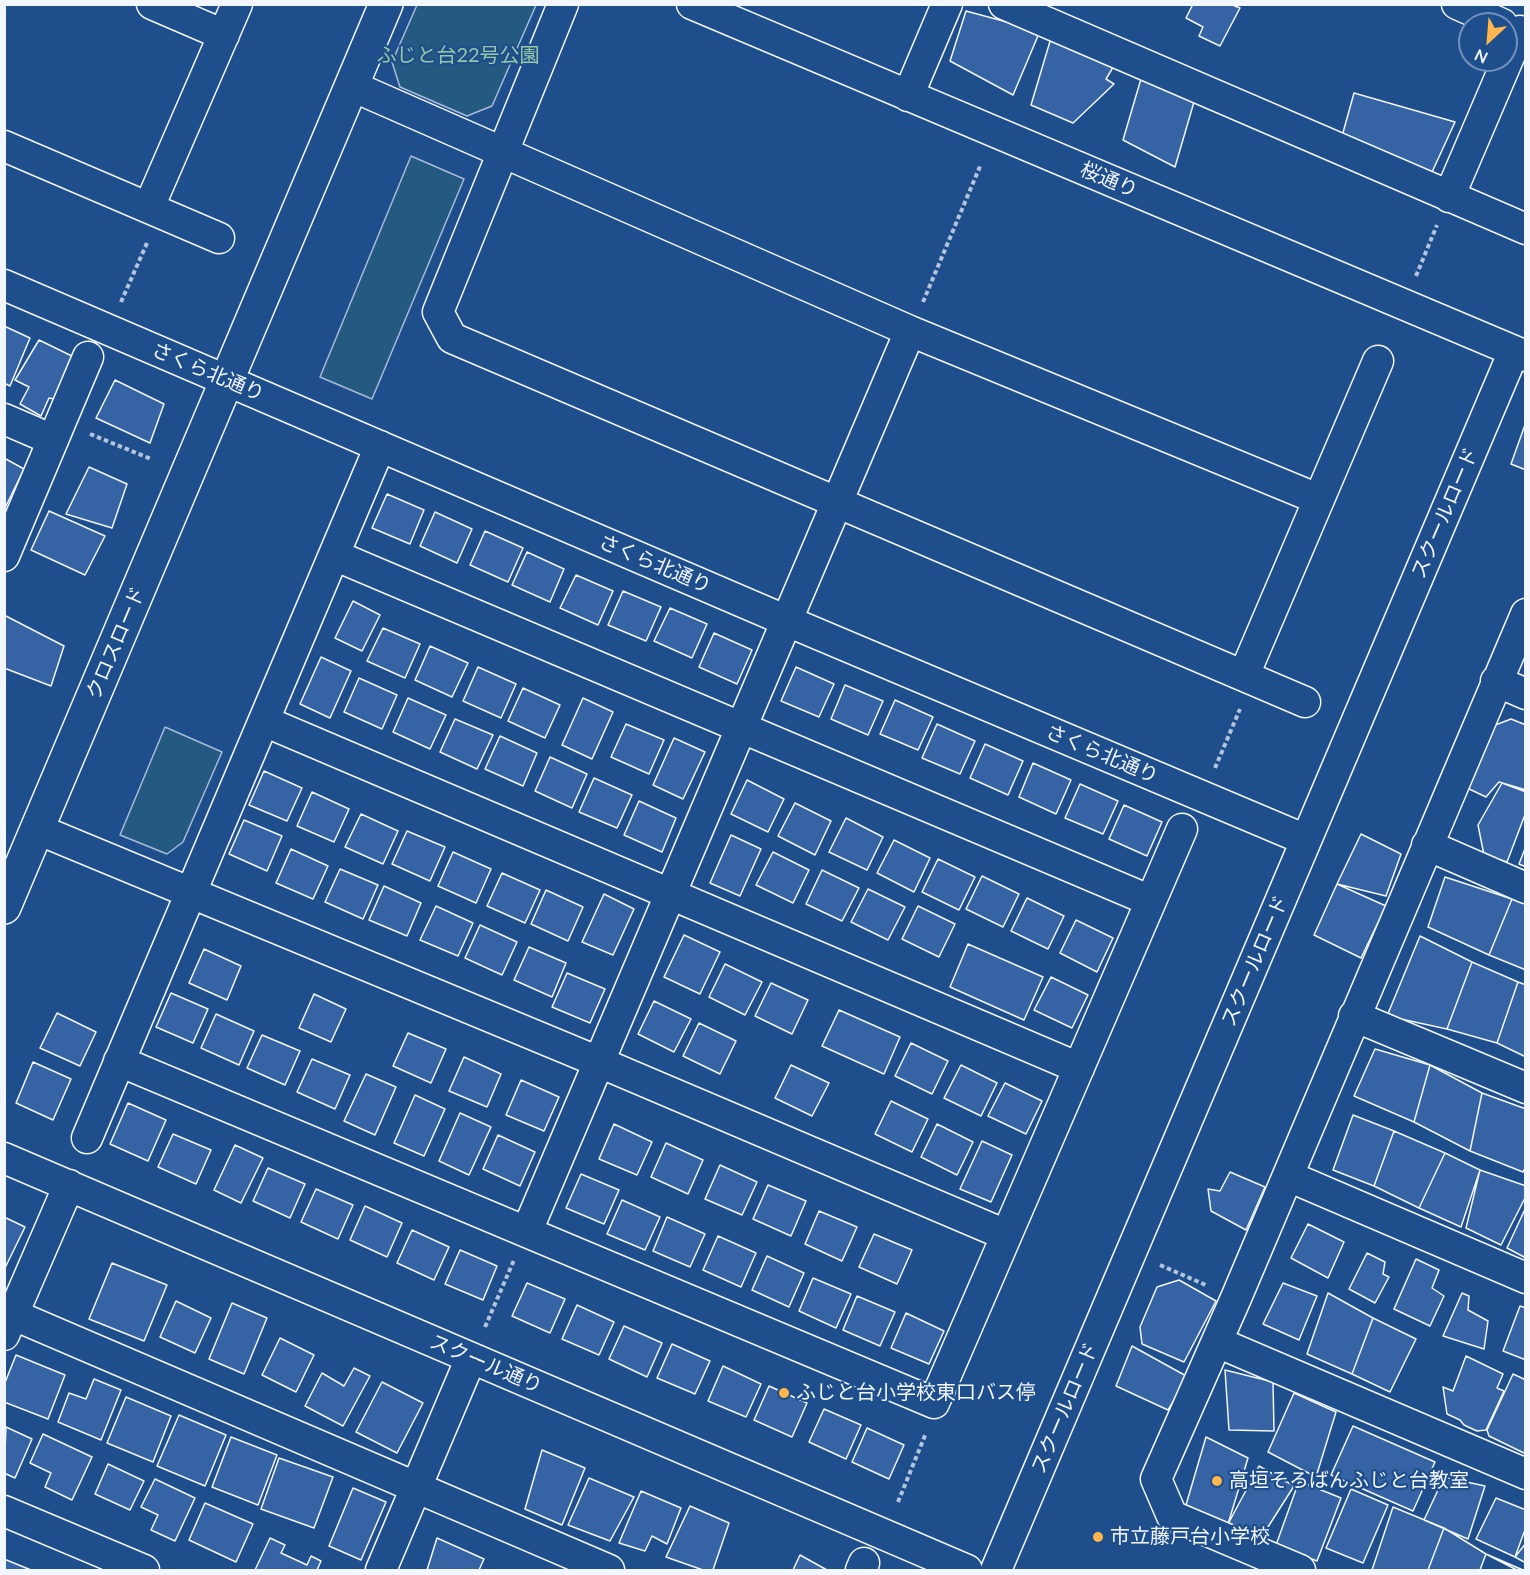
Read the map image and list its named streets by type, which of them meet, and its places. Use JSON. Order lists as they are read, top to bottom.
{
  "streets": {
    "street": [
      "桜通り",
      "さくら北通り",
      "スクールロード",
      "クロスロード",
      "スクール通り"
    ]
  },
  "crossings": [
    ["桜通り", "スクールロード"],
    ["さくら北通り", "スクールロード"],
    ["さくら北通り", "クロスロード"]
  ],
  "parks": ["ふじと台22号公園"],
  "places": ["ふじと台小学校東口バス停", "高垣そろばんふじと台教室", "市立藤戸台小学校"],
  "north": "bottom left"
}
